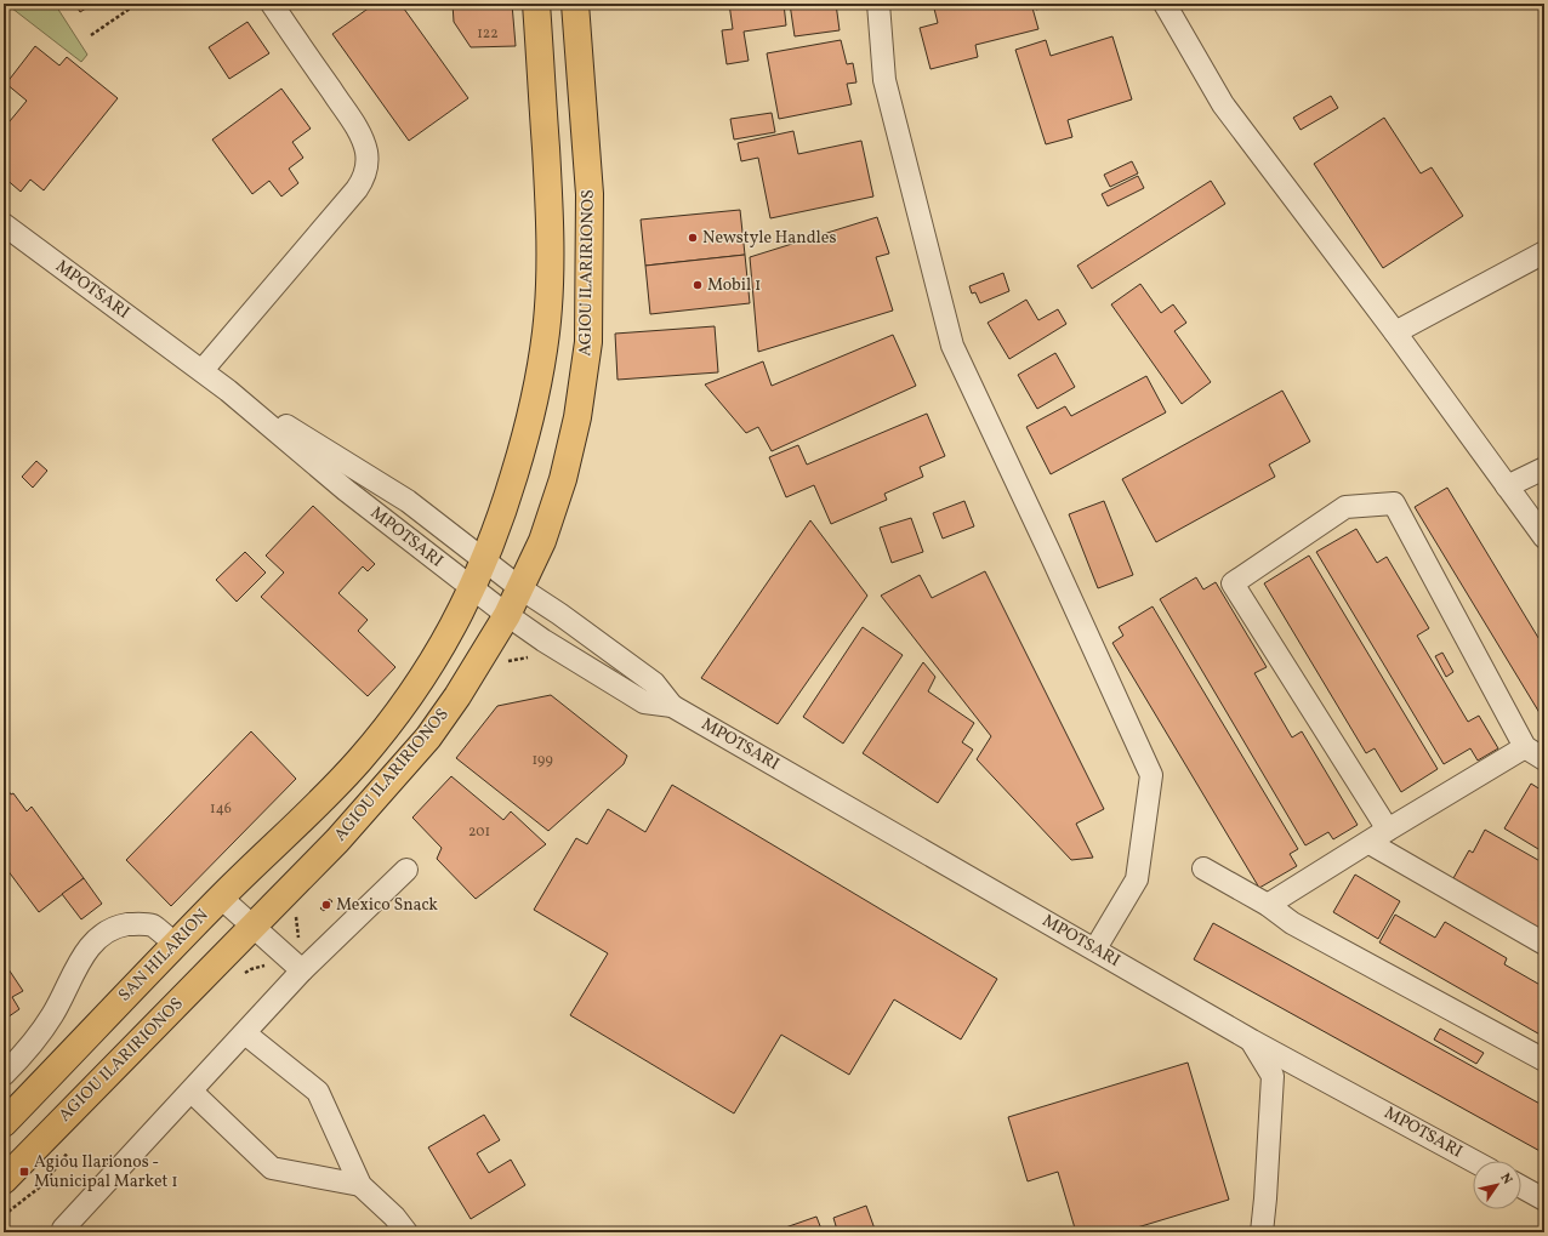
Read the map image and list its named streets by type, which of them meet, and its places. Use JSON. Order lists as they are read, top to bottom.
{
  "streets": {
    "main road": ["AGIOU ILARIRIONOS", "SAN HILARION"],
    "street": ["MPOTSARI"]
  },
  "crossings": [
    ["AGIOU ILARIRIONOS", "MPOTSARI"],
    ["AGIOU ILARIRIONOS", "SAN HILARION"]
  ],
  "places": {
    "other": ["Newstyle Handles", "Mobil 1", "Mexico Snack"],
    "transit": ["Agiou Ilarionos - Municipal Market 1"]
  },
  "house_numbers": [
    "122",
    "199",
    "146",
    "201"
  ],
  "north": "top right"
}
